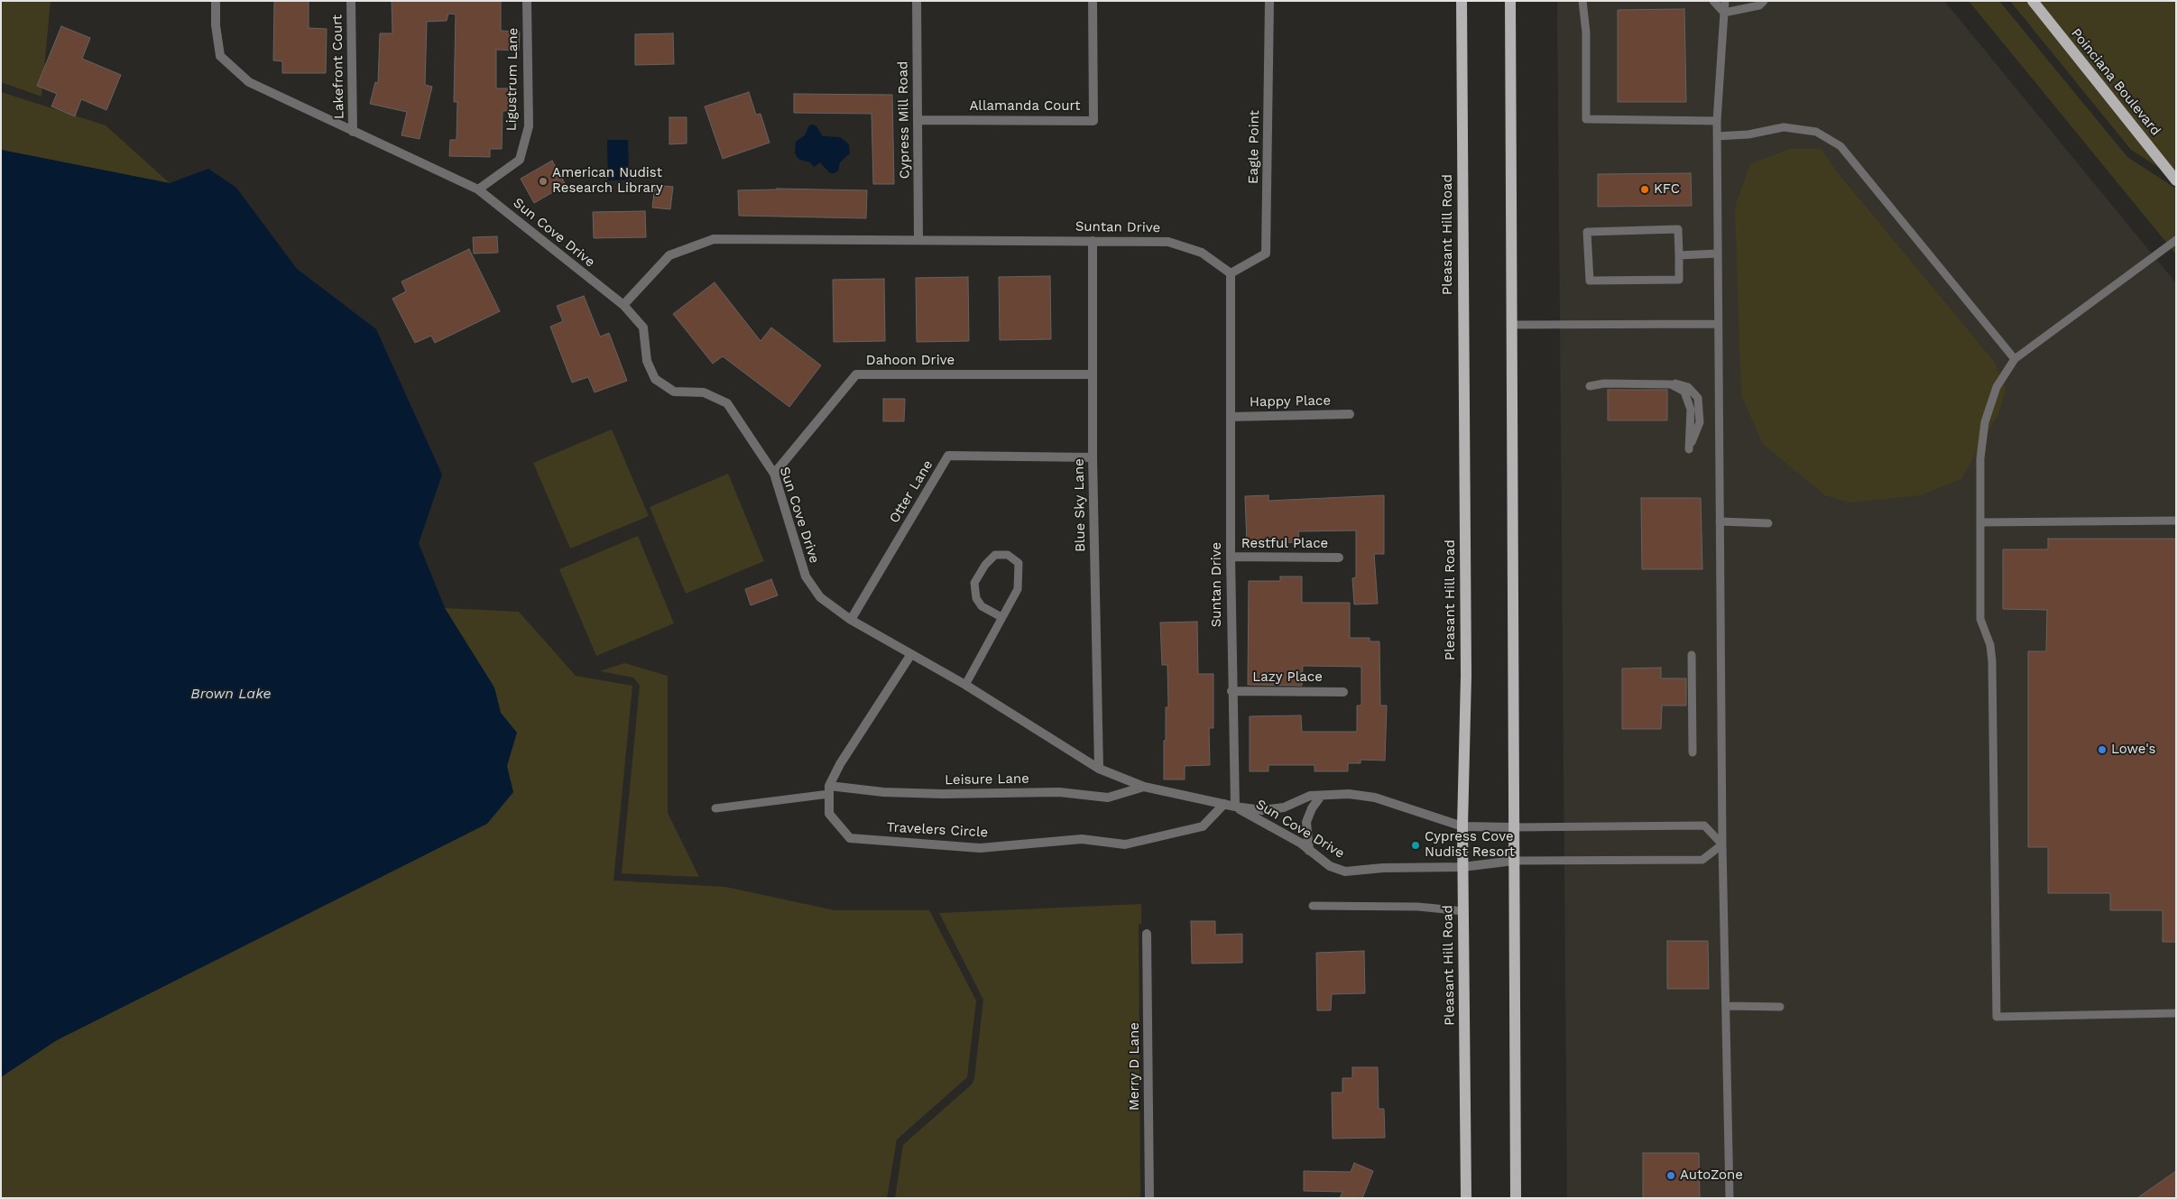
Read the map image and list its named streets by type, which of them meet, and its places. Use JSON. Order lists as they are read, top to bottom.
{
  "streets": {
    "main road": ["Poinciana Boulevard", "Pleasant Hill Road"],
    "street": [
      "Lakefront Court",
      "Ligustrum Lane",
      "Allamanda Court",
      "Cypress Mill Road",
      "Eagle Point",
      "Suntan Drive",
      "Sun Cove Drive",
      "Dahoon Drive",
      "Happy Place",
      "Otter Lane",
      "Blue Sky Lane",
      "Restful Place",
      "Lazy Place",
      "Leisure Lane",
      "Travelers Circle",
      "Merry D Lane"
    ]
  },
  "crossings": [
    ["Lakefront Court", "Sun Cove Drive"],
    ["Ligustrum Lane", "Sun Cove Drive"],
    ["Allamanda Court", "Cypress Mill Road"],
    ["Cypress Mill Road", "Suntan Drive"],
    ["Eagle Point", "Suntan Drive"],
    ["Suntan Drive", "Sun Cove Drive"],
    ["Suntan Drive", "Happy Place"],
    ["Suntan Drive", "Blue Sky Lane"],
    ["Suntan Drive", "Restful Place"],
    ["Suntan Drive", "Lazy Place"],
    ["Sun Cove Drive", "Pleasant Hill Road"],
    ["Sun Cove Drive", "Dahoon Drive"],
    ["Sun Cove Drive", "Otter Lane"],
    ["Sun Cove Drive", "Blue Sky Lane"],
    ["Sun Cove Drive", "Leisure Lane"],
    ["Sun Cove Drive", "Travelers Circle"],
    ["Dahoon Drive", "Blue Sky Lane"],
    ["Otter Lane", "Blue Sky Lane"],
    ["Leisure Lane", "Travelers Circle"]
  ],
  "water": ["Brown Lake"],
  "places": [
    "American Nudist Research Library",
    "KFC",
    "Lowe's",
    "Cypress Cove Nudist Resort",
    "AutoZone"
  ]
}
